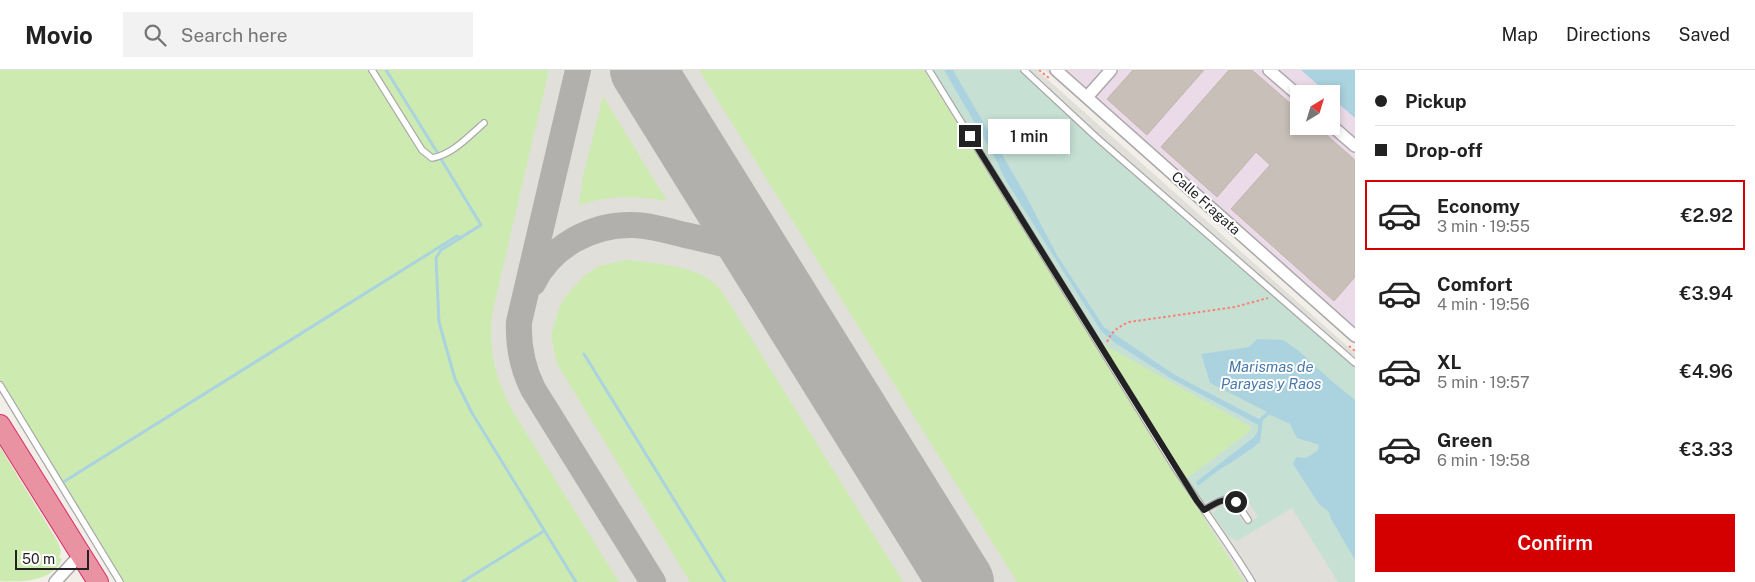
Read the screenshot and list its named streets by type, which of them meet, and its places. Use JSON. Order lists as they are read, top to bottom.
{
  "streets": {
    "street": ["Calle Fragata"]
  },
  "water": ["Marismas de Parayas y Raos"],
  "scale_bar": "50 m",
  "north": "top right",
  "page": {
    "header": "Movio",
    "search": "Search here",
    "nav": ["Map", "Directions", "Saved"],
    "banner": ["Pickup", "Drop-off"],
    "bubble": "1 min",
    "list": [
      {
        "name": "Economy",
        "note": "3 min · 19:55",
        "value": "€2.92"
      },
      {
        "name": "Comfort",
        "note": "4 min · 19:56",
        "value": "€3.94"
      },
      {
        "name": "XL",
        "note": "5 min · 19:57",
        "value": "€4.96"
      },
      {
        "name": "Green",
        "note": "6 min · 19:58",
        "value": "€3.33"
      }
    ],
    "buttons": "Confirm",
    "scale": "50 m"
  }
}
